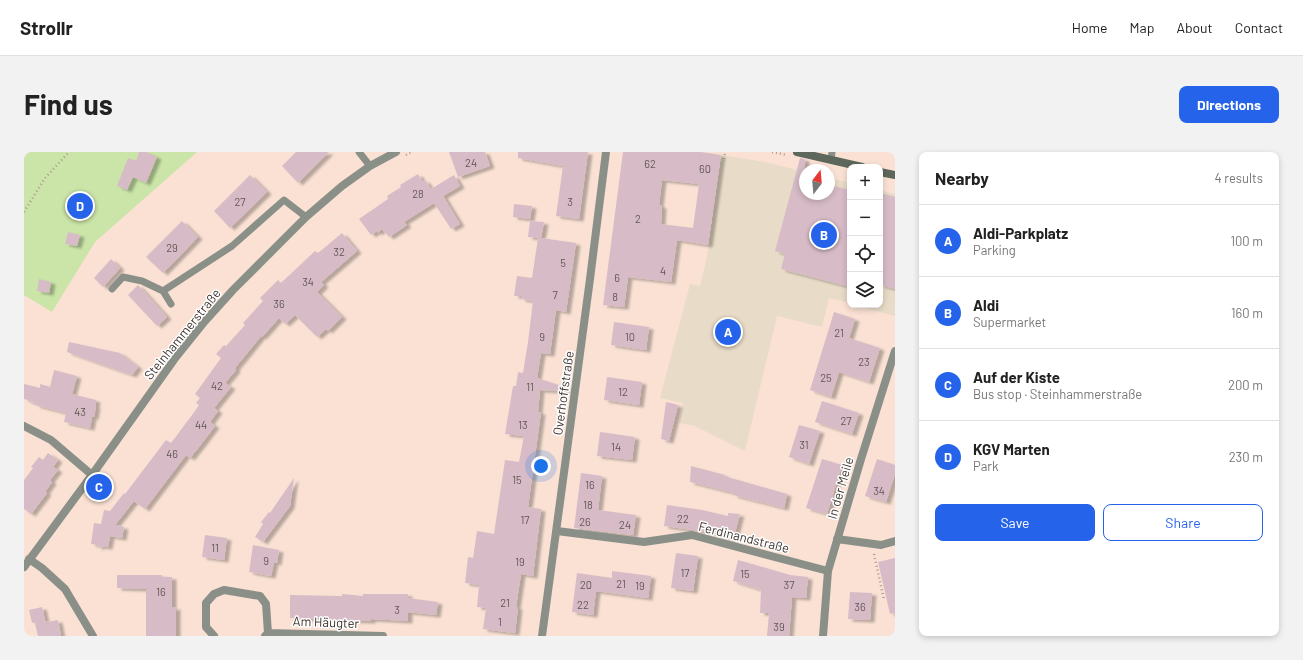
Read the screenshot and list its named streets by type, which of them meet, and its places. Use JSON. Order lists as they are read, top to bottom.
{
  "streets": {
    "street": [
      "Steinhammerstraße",
      "Overhoffstraße",
      "In der Meile",
      "Ferdinandstraße",
      "Am Häugter"
    ]
  },
  "crossings": [
    ["Overhoffstraße", "Ferdinandstraße"],
    ["In der Meile", "Ferdinandstraße"]
  ],
  "house_numbers": [
    "24",
    "62",
    "60",
    "28",
    "27",
    "3",
    "2",
    "29",
    "32",
    "5",
    "4",
    "6",
    "34",
    "7",
    "8",
    "36",
    "21",
    "9",
    "10",
    "23",
    "25",
    "42",
    "11",
    "12",
    "43",
    "27",
    "44",
    "13",
    "31",
    "14",
    "46",
    "15",
    "16",
    "34",
    "18",
    "22",
    "17",
    "26",
    "24",
    "11",
    "9",
    "19",
    "17",
    "15",
    "21",
    "20",
    "37",
    "19",
    "16",
    "21",
    "22",
    "36",
    "3",
    "1",
    "39"
  ],
  "north": "top",
  "page": {
    "header": "Strollr",
    "nav": [
      "Home",
      "Map",
      "About",
      "Contact"
    ],
    "buttons": [
      "Directions",
      ["Save", "Share"]
    ],
    "title": "Find us",
    "heading": ["Nearby", "4 results"],
    "map_buttons": ["+", "−"],
    "pins": [
      "D",
      "B",
      "A",
      "C"
    ],
    "list": [
      {
        "mark": "A",
        "name": "Aldi-Parkplatz",
        "note": "Parking",
        "value": "100 m"
      },
      {
        "mark": "B",
        "name": "Aldi",
        "note": "Supermarket",
        "value": "160 m"
      },
      {
        "mark": "C",
        "name": "Auf der Kiste",
        "note": "Bus stop · Steinhammerstraße",
        "value": "200 m"
      },
      {
        "mark": "D",
        "name": "KGV Marten",
        "note": "Park",
        "value": "230 m"
      }
    ]
  }
}
